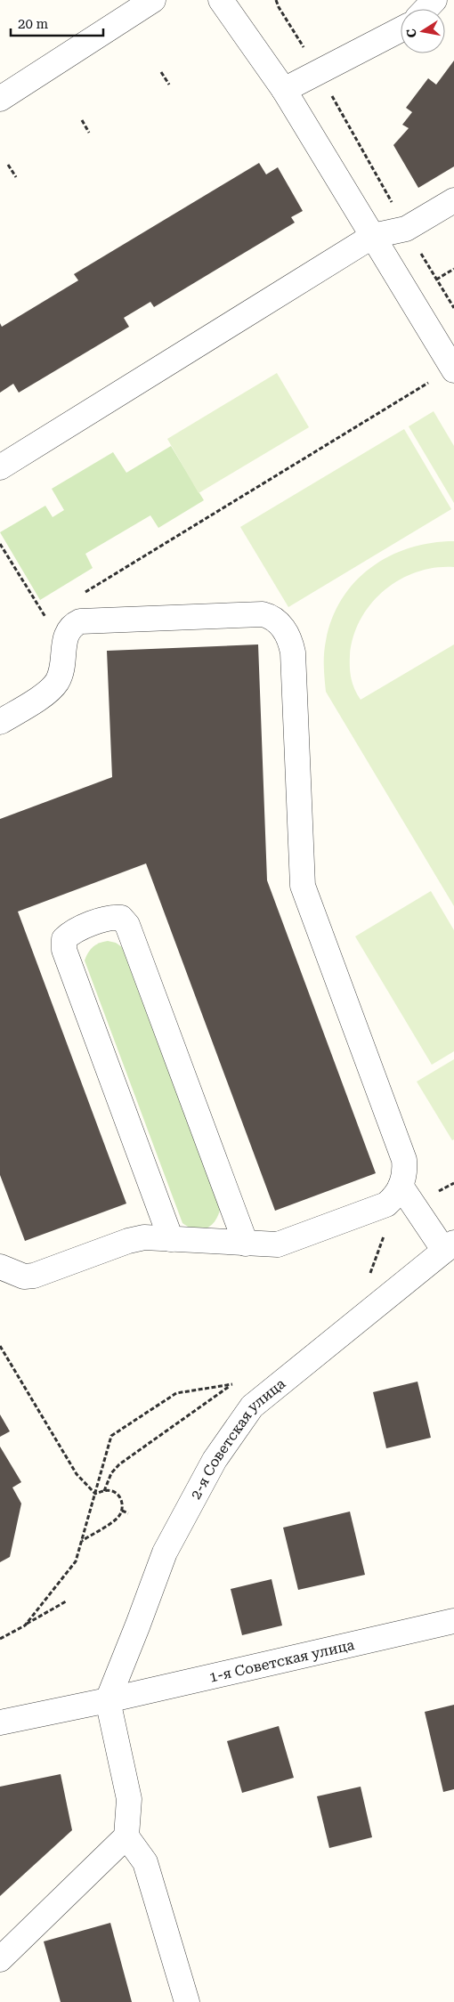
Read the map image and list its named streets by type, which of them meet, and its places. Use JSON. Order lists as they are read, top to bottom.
{
  "streets": {
    "street": ["2-я Советская улица", "1-я Советская улица"]
  },
  "crossings": [
    ["2-я Советская улица", "1-я Советская улица"]
  ],
  "scale_bar": "20 m",
  "north": "left"
}
